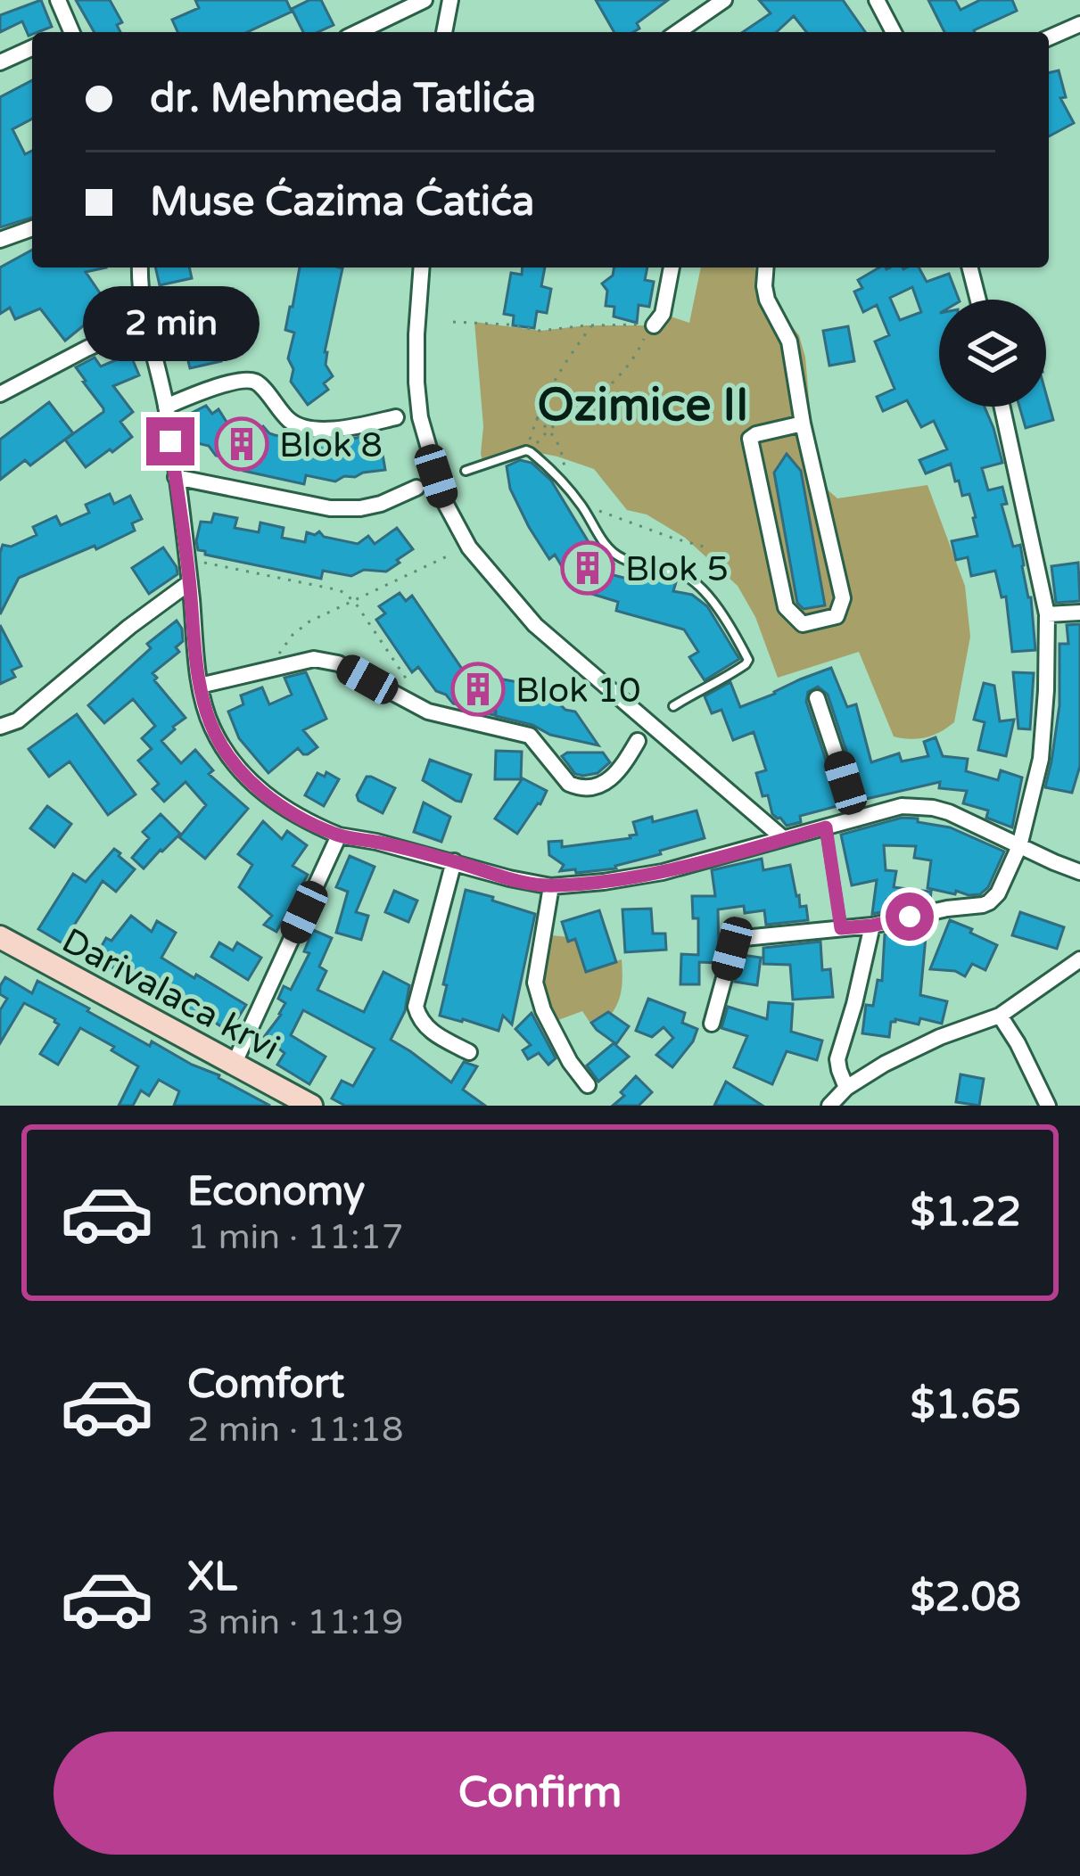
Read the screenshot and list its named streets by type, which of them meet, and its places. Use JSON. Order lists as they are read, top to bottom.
{
  "streets": {
    "street": ["Darivalaca krvi"]
  },
  "districts": ["Ozimice II"],
  "places": {
    "building": ["Blok 8", "Blok 5", "Blok 10"]
  },
  "page": {
    "banner": ["dr. Mehmeda Tatlića", "Muse Ćazima Ćatića"],
    "bubble": "2 min",
    "list": [
      {
        "name": "Economy",
        "note": "1 min · 11:17",
        "value": "$1.22"
      },
      {
        "name": "Comfort",
        "note": "2 min · 11:18",
        "value": "$1.65"
      },
      {
        "name": "XL",
        "note": "3 min · 11:19",
        "value": "$2.08"
      }
    ],
    "buttons": "Confirm"
  }
}
